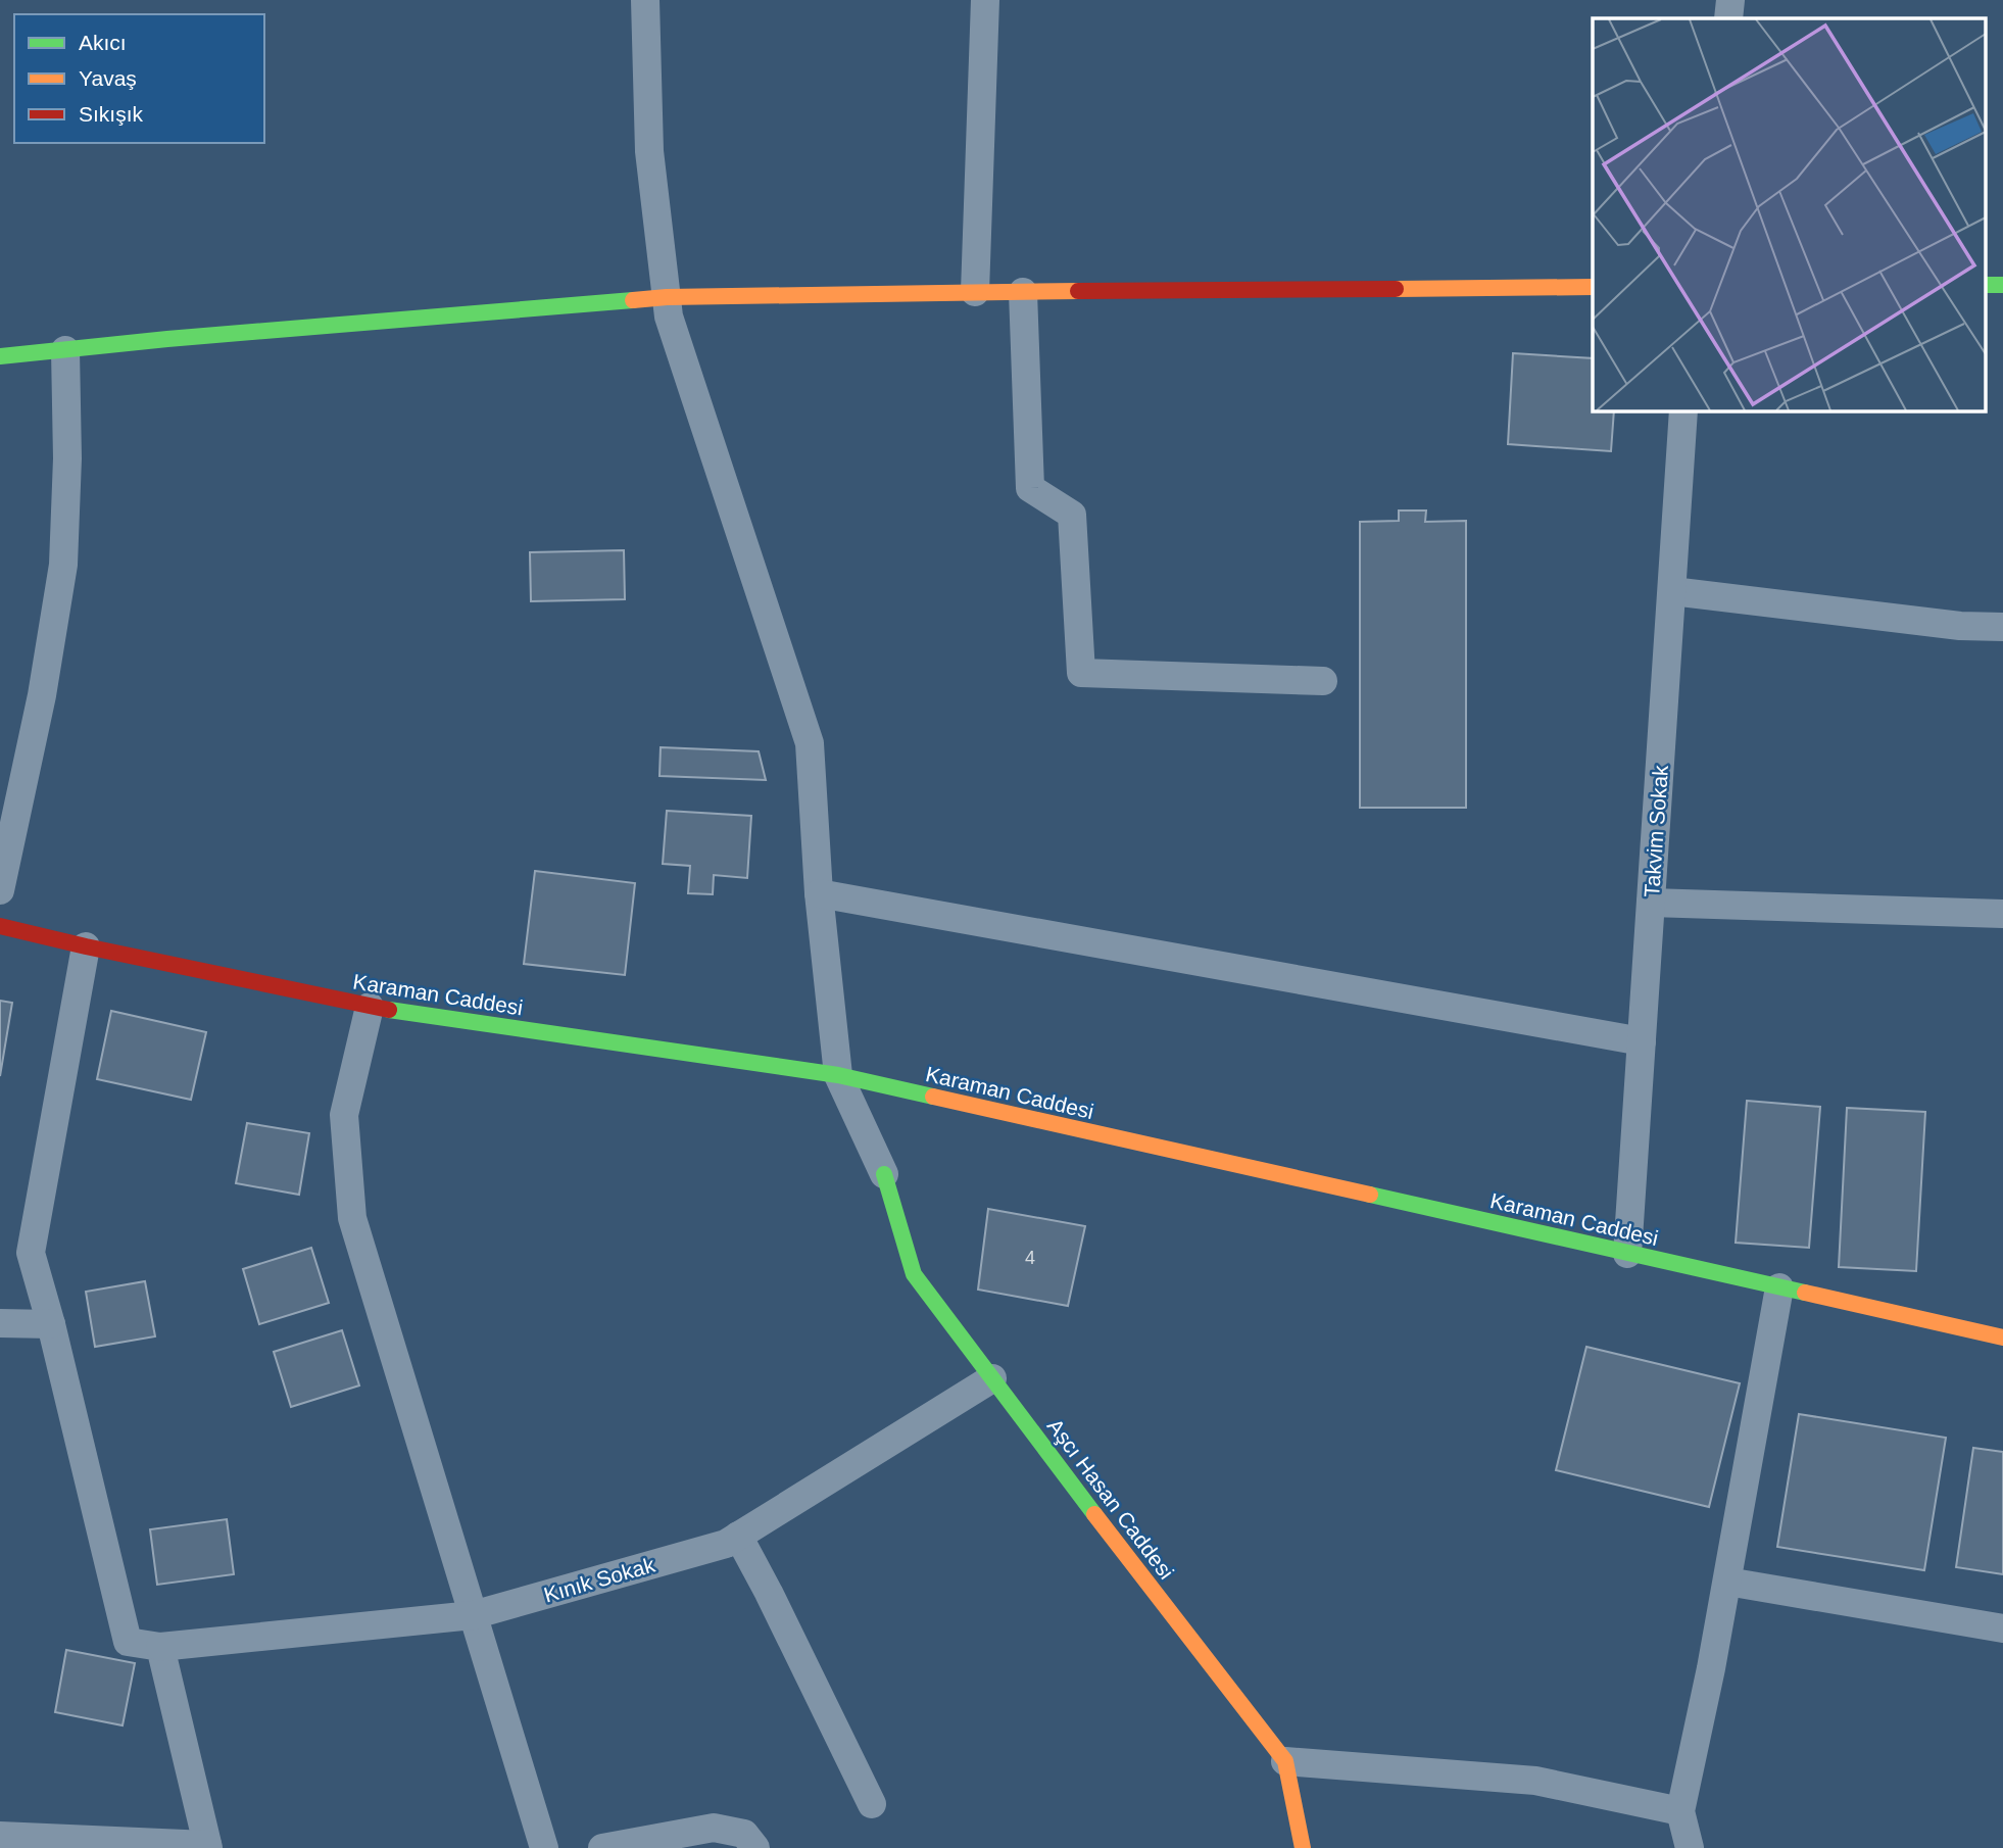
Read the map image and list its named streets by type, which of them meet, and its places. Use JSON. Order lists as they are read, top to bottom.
{
  "streets": {
    "street": [
      "Takvim Sokak",
      "Karaman Caddesi",
      "Aşcı Hasan Caddesi",
      "Kınık Sokak"
    ]
  },
  "crossings": [
    ["Takvim Sokak", "Karaman Caddesi"],
    ["Aşcı Hasan Caddesi", "Kınık Sokak"]
  ],
  "house_numbers": ["4"],
  "legend": ["Akıcı", "Yavaş", "Sıkışık"]
}
